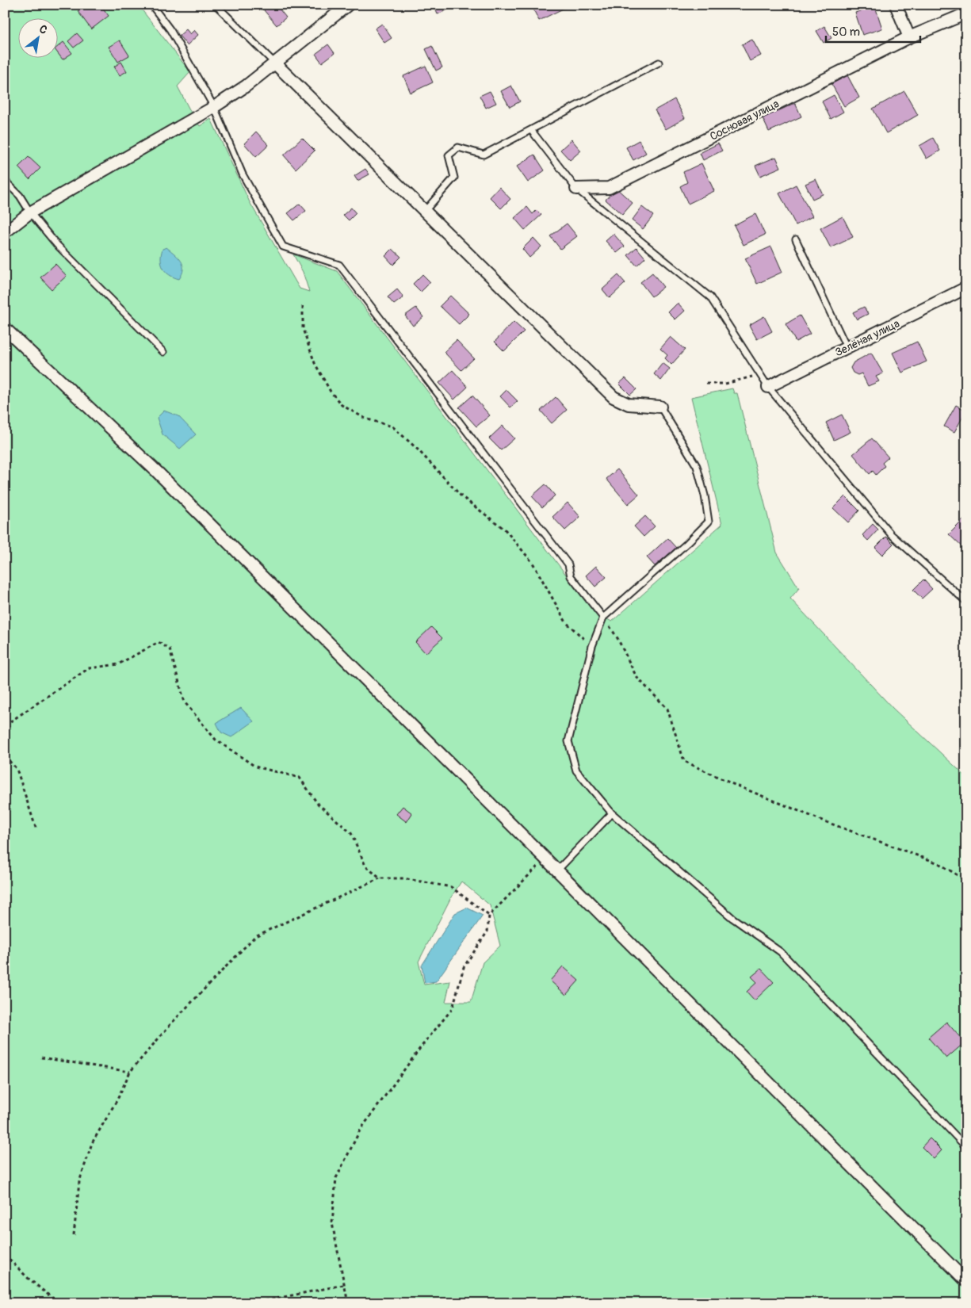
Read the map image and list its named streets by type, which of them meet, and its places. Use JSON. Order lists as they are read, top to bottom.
{
  "streets": {
    "street": ["Сосновая улица", "Зелёная улица"]
  },
  "scale_bar": "50 m",
  "north": "top right"
}
